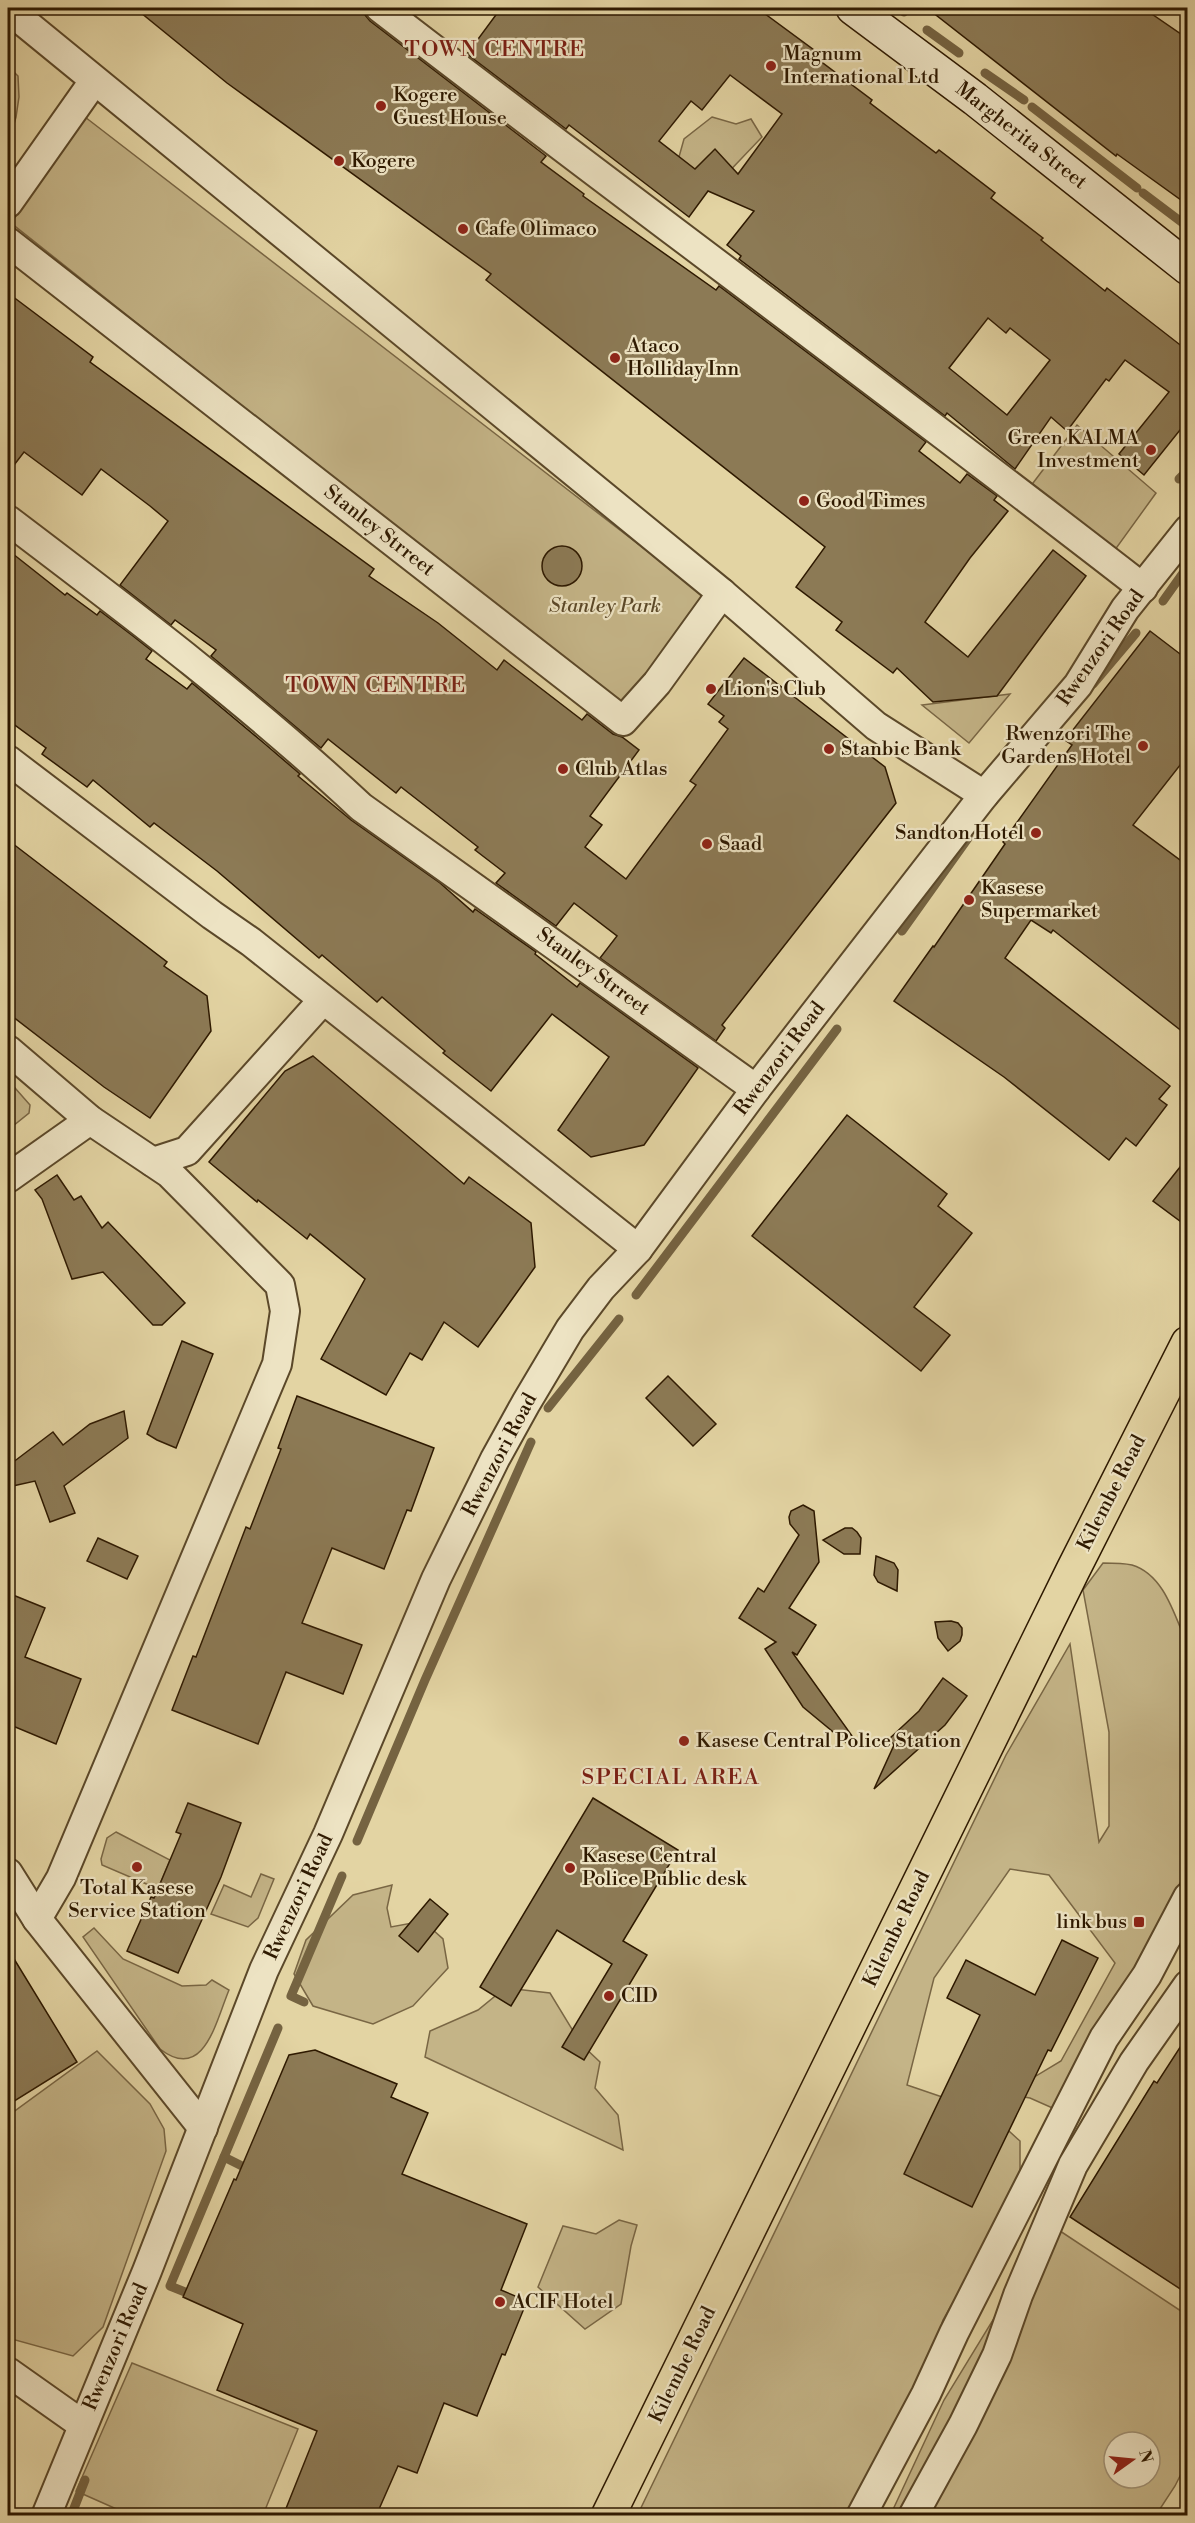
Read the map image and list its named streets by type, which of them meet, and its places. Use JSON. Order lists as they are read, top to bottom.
{
  "streets": {
    "main road": ["Kilembe Road"],
    "street": ["Margherita Street", "Stanley Strreet", "Rwenzori Road"]
  },
  "crossings": [
    ["Stanley Strreet", "Rwenzori Road"]
  ],
  "districts": ["TOWN CENTRE", "TOWN CENTRE", "SPECIAL AREA"],
  "parks": ["Stanley Park"],
  "places": {
    "other": [
      "Magnum International Ltd",
      "Kogere Guest House",
      "Kogere",
      "Cafe Olimaco",
      "Ataco Holliday Inn",
      "Green KALMA Investment",
      "Good Times",
      "Lion's Club",
      "Rwenzori The Gardens Hotel",
      "Stanbic Bank",
      "Club Atlas",
      "Sandton Hotel",
      "Saad",
      "Kasese Supermarket",
      "Kasese Central Police Station",
      "Total Kasese Service Station",
      "Kasese Central Police Public desk",
      "CID",
      "ACIF Hotel"
    ],
    "transit": ["link bus"]
  },
  "north": "right"
}
